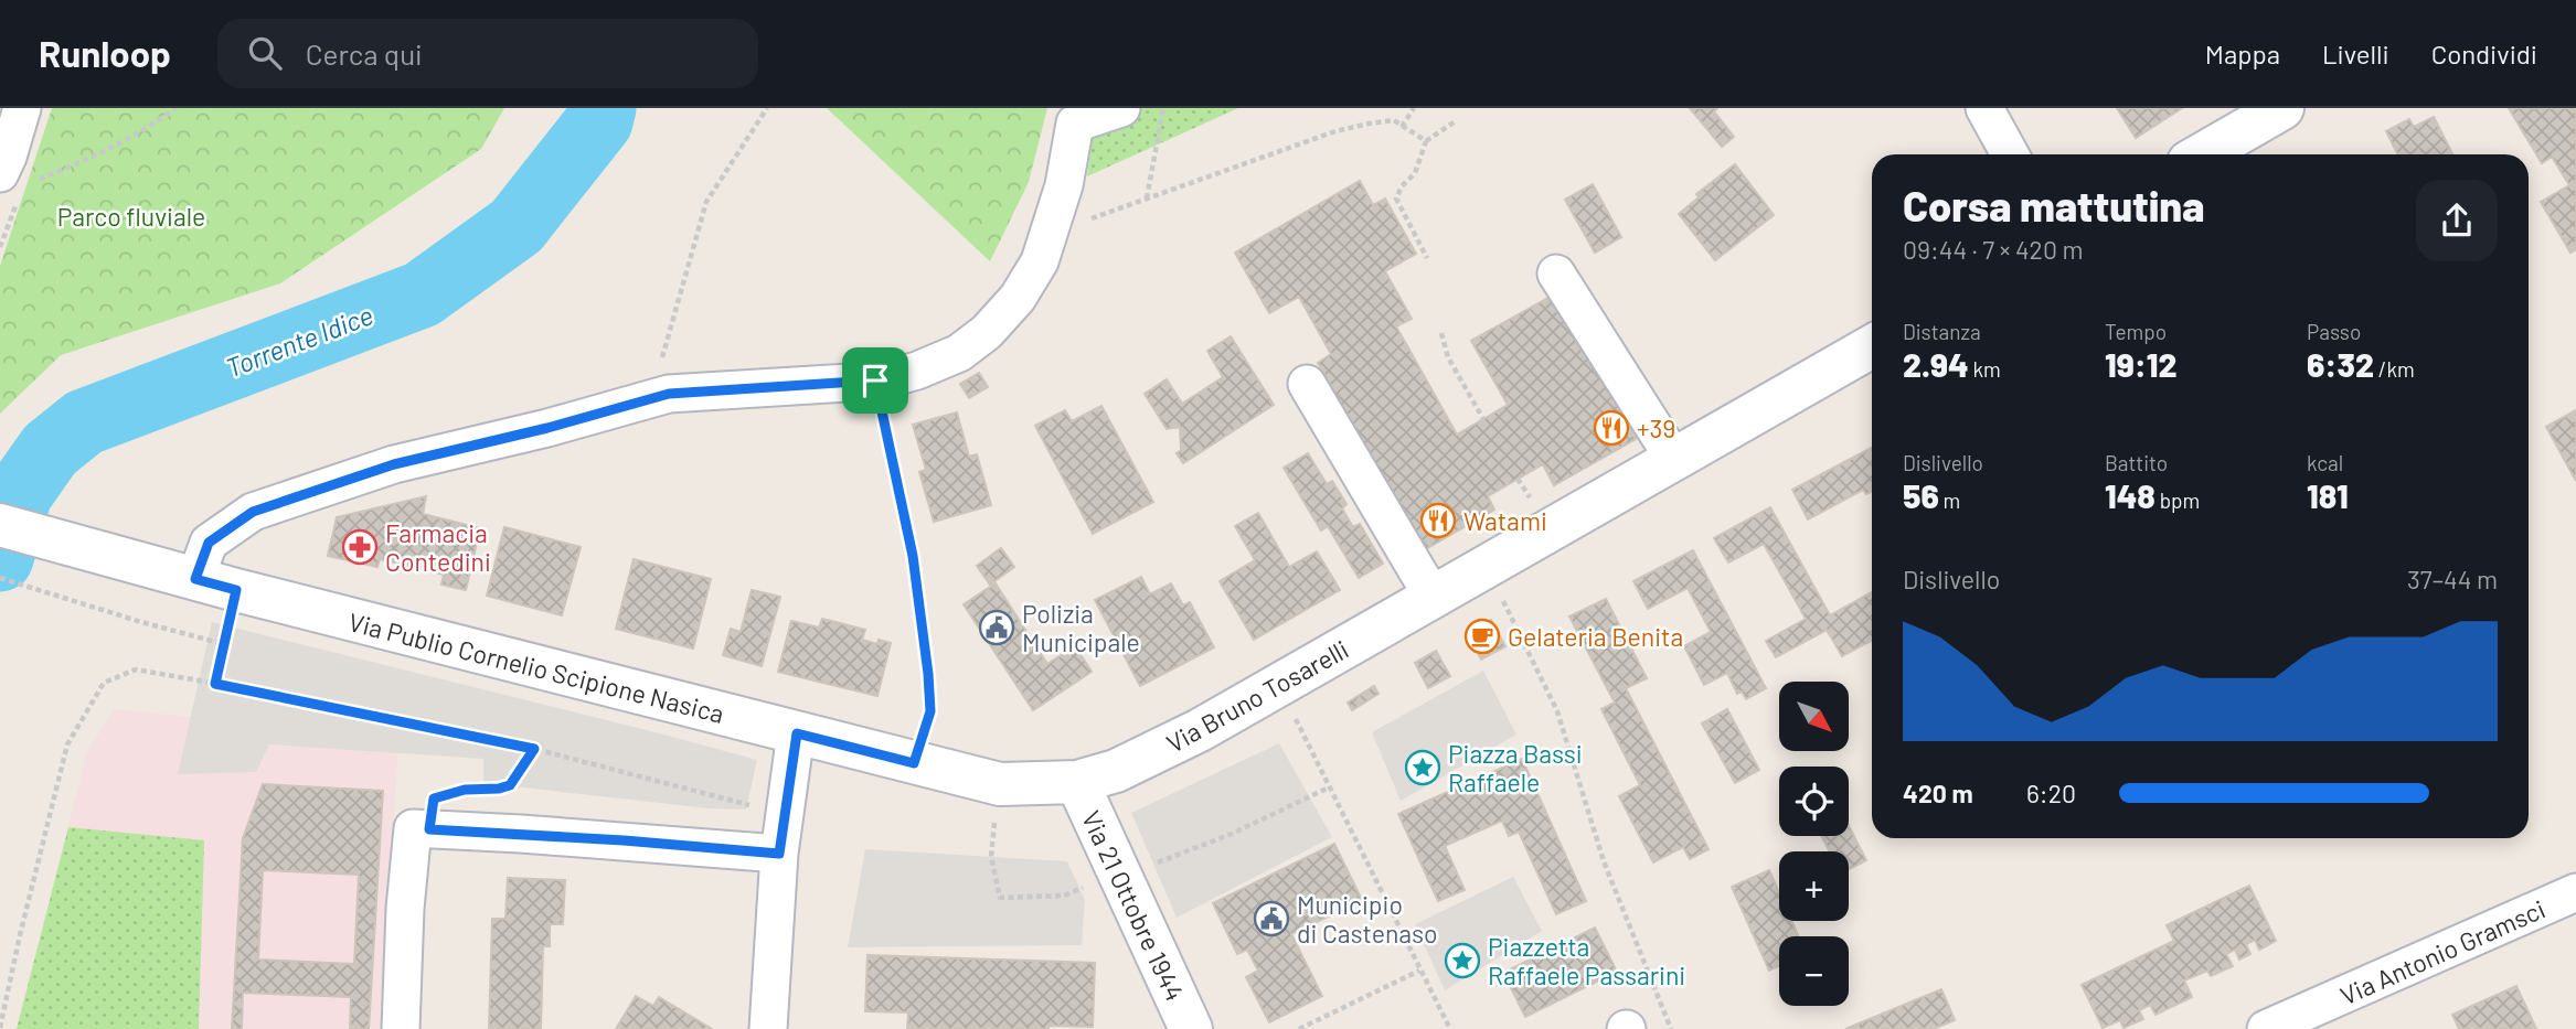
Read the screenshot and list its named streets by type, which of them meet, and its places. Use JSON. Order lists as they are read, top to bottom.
{
  "streets": {
    "street": [
      "Via Publio Cornelio Scipione Nasica",
      "Via Bruno Tosarelli",
      "Via 21 Ottobre 1944",
      "Via Antonio Gramsci"
    ]
  },
  "crossings": [
    ["Via Publio Cornelio Scipione Nasica", "Via Bruno Tosarelli"],
    ["Via Publio Cornelio Scipione Nasica", "Via 21 Ottobre 1944"],
    ["Via Bruno Tosarelli", "Via 21 Ottobre 1944"]
  ],
  "water": ["Torrente Idice"],
  "parks": ["Parco fluviale"],
  "places": {
    "restaurant": ["+39", "Watami"],
    "pharmacy": ["Farmacia Contedini"],
    "public building": ["Polizia Municipale", "Municipio di Castenaso"],
    "cafe": ["Gelateria Benita"],
    "place": ["Piazza Bassi Raffaele", "Piazzetta Raffaele Passarini"]
  },
  "north": "bottom right",
  "page": {
    "header": "Runloop",
    "search": "Cerca qui",
    "nav": ["Mappa", "Livelli", "Condividi"],
    "heading": ["Corsa mattutina", "09:44 · 7 × 420 m"],
    "stats": [
      ["Distanza", "2.94 km"],
      ["Tempo", "19:12"],
      ["Passo", "6:32 /km"],
      ["Dislivello", "56 m"],
      ["Battito", "148 bpm"],
      ["kcal", "181"]
    ],
    "chart": ["Dislivello", "37–44 m"],
    "map_buttons": ["+", "−"],
    "list": [
      {
        "name": "420 m",
        "note": "6:20"
      }
    ]
  }
}
